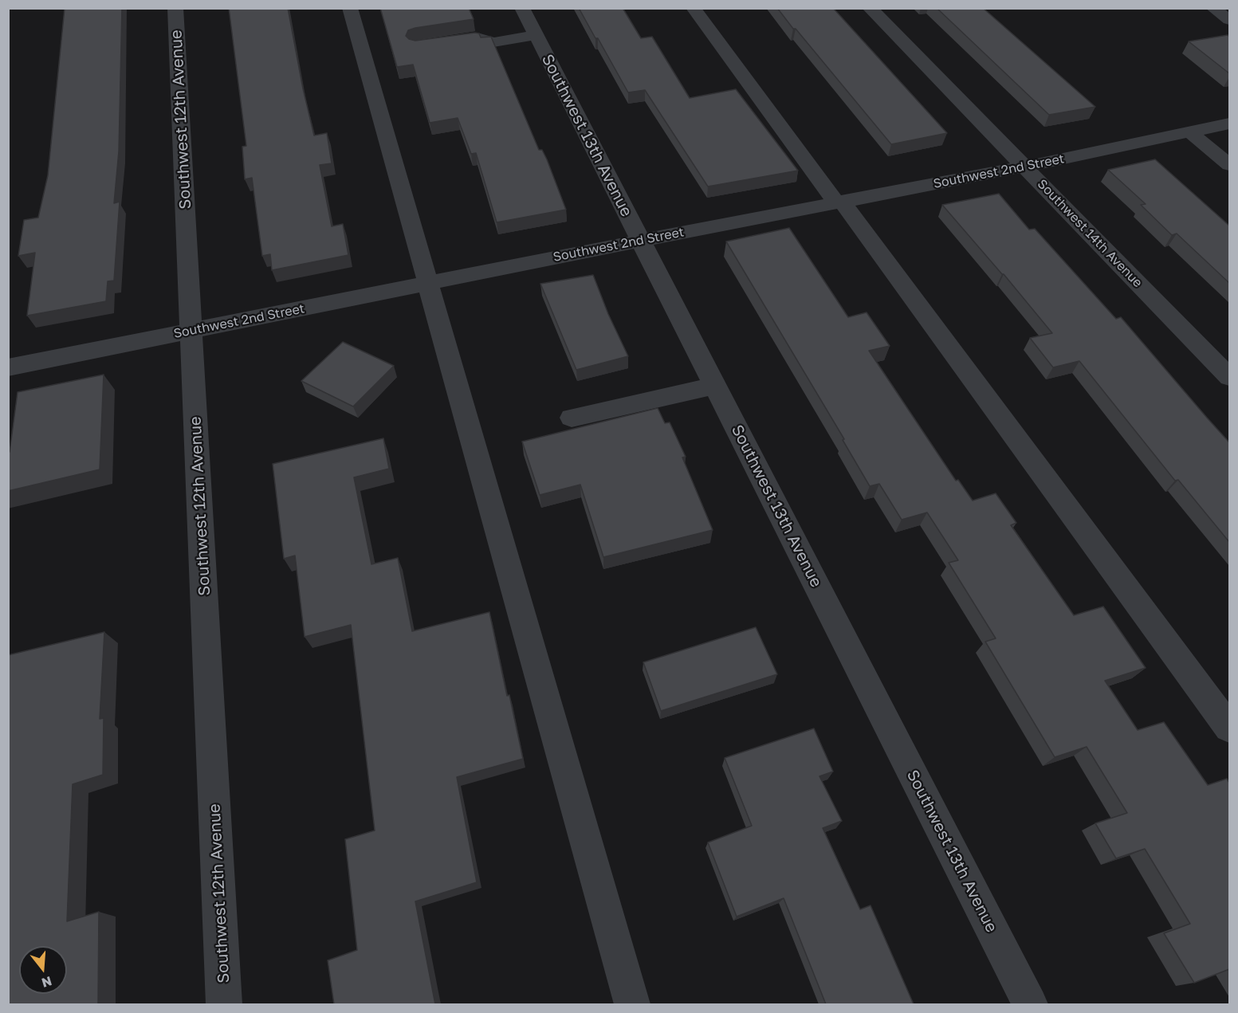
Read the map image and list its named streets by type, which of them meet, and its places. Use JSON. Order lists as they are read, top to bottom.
{
  "streets": {
    "street": [
      "Southwest 12th Avenue",
      "Southwest 13th Avenue",
      "Southwest 2nd Street",
      "Southwest 14th Avenue"
    ]
  },
  "crossings": [
    ["Southwest 12th Avenue", "Southwest 2nd Street"],
    ["Southwest 13th Avenue", "Southwest 2nd Street"],
    ["Southwest 2nd Street", "Southwest 14th Avenue"]
  ],
  "north": "bottom"
}
